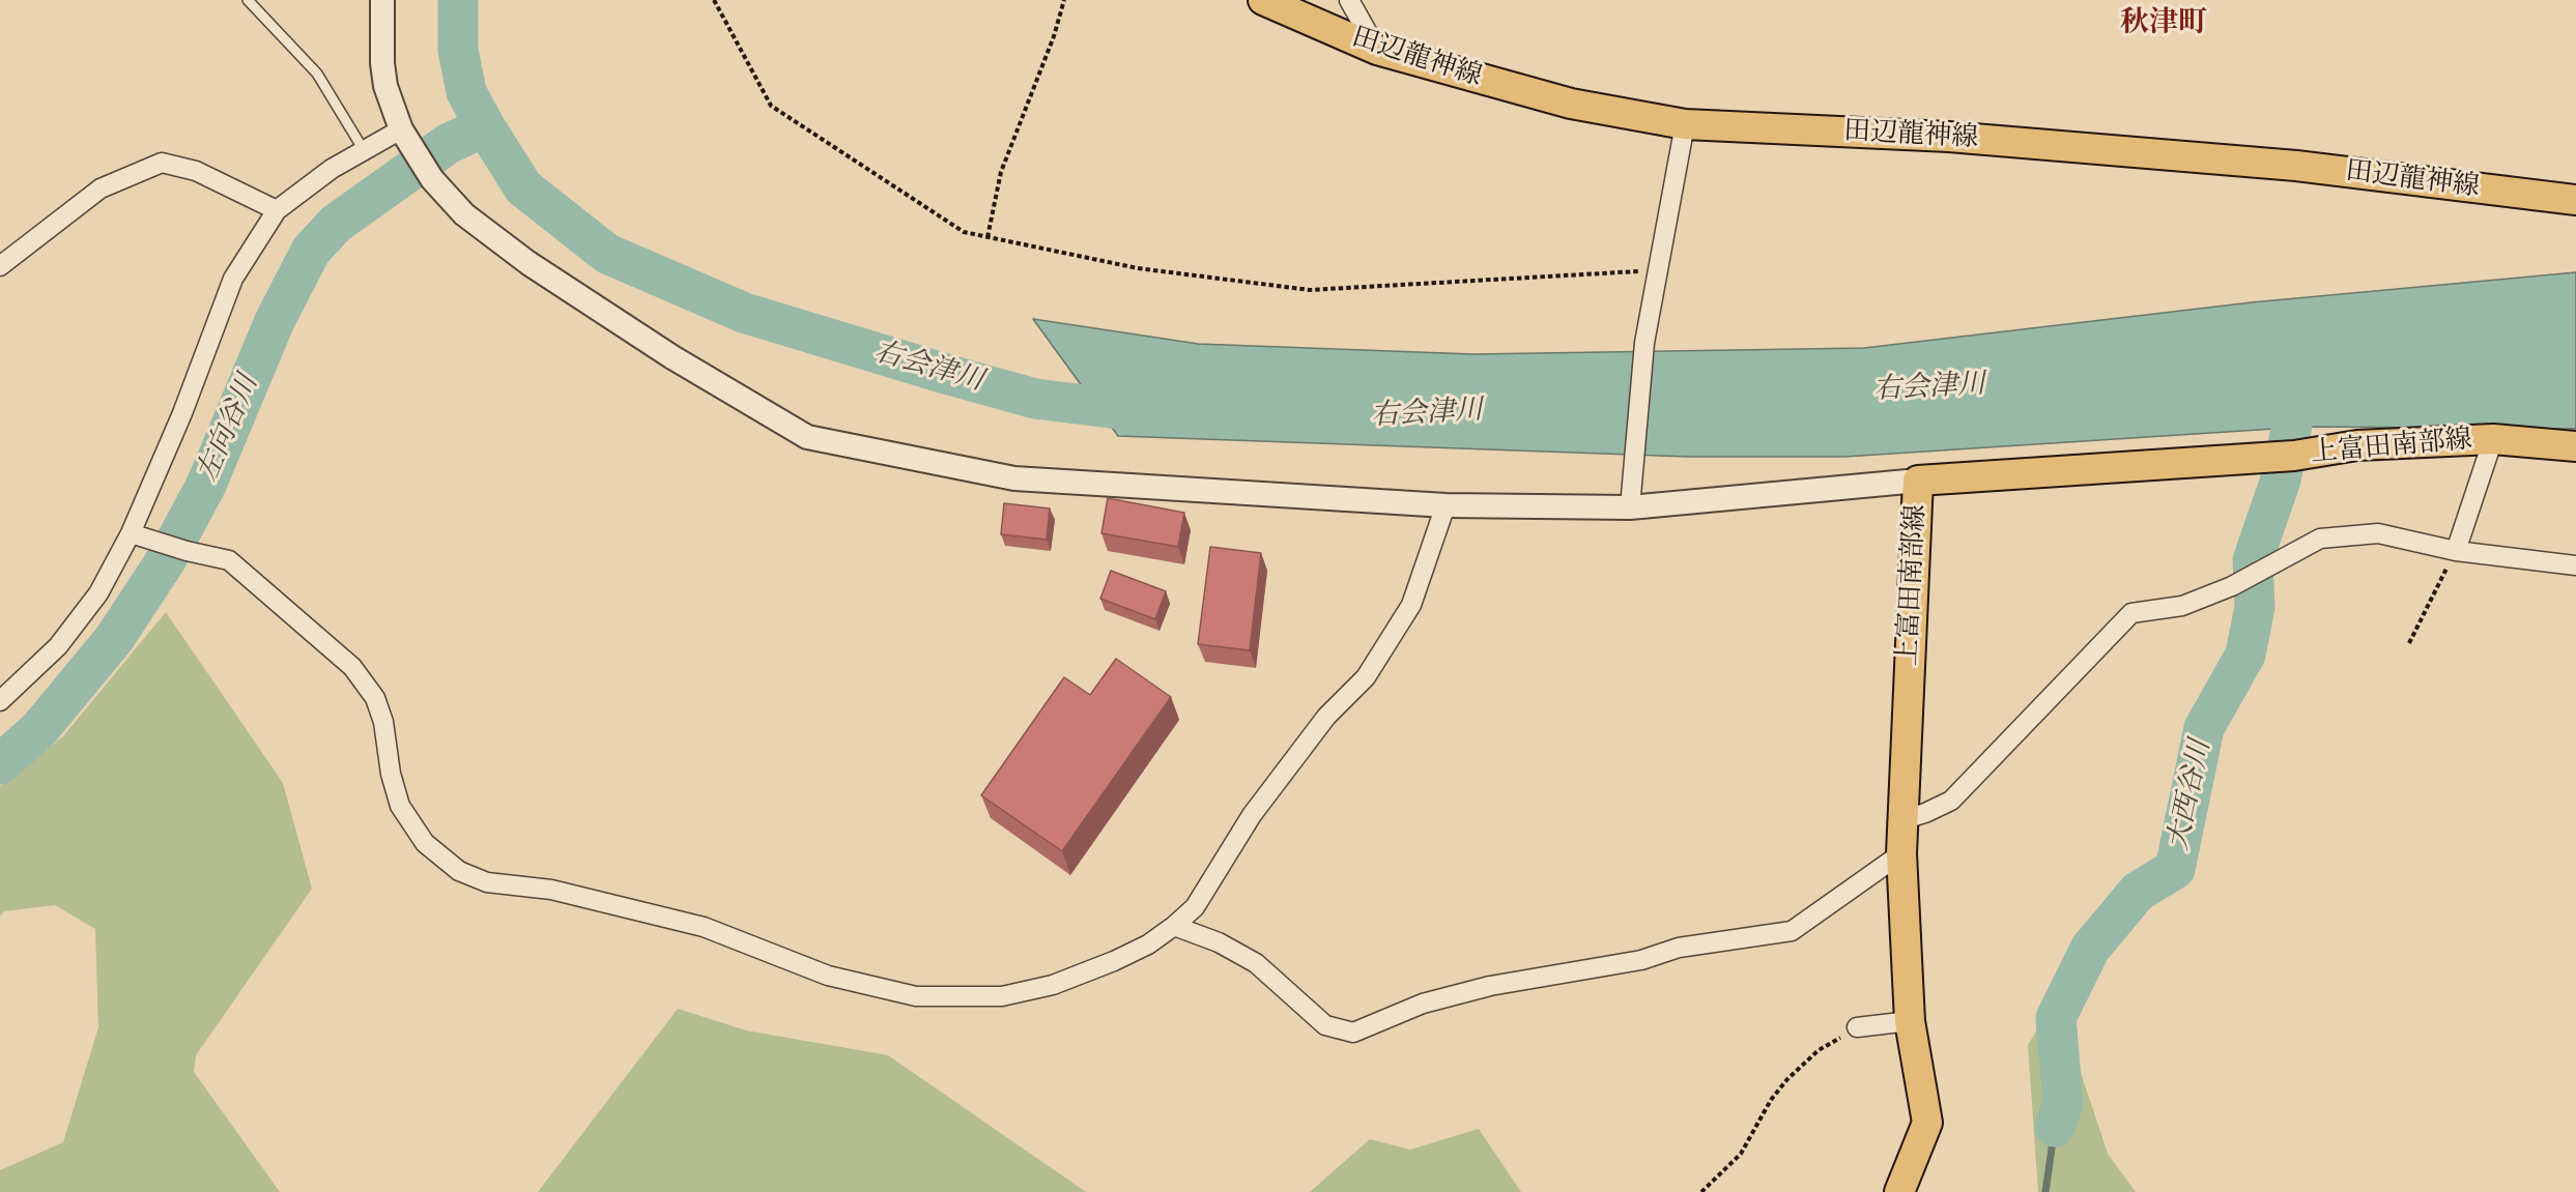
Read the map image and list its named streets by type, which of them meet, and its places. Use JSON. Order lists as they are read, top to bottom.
{
  "streets": {
    "main road": ["田辺龍神線", "上富田南部線"]
  },
  "districts": ["秋津町"],
  "water": ["右会津川", "左向谷川", "大西谷川"]
}
